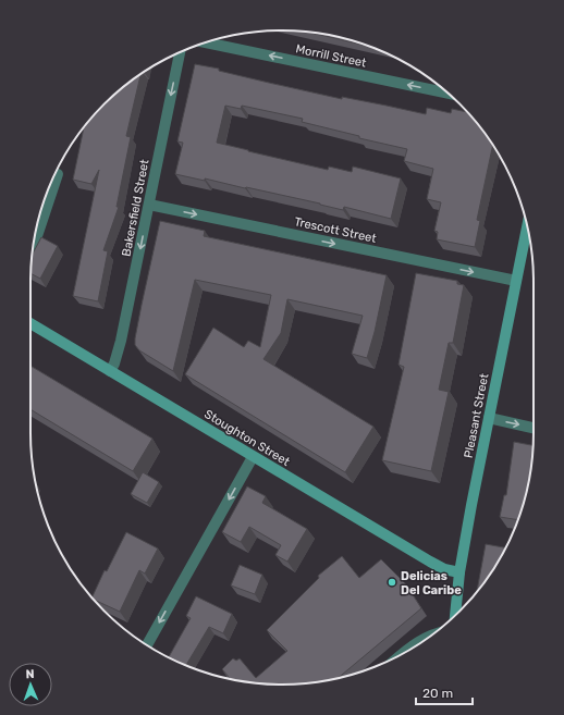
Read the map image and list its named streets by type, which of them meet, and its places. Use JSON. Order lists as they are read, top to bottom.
{
  "streets": {
    "main road": ["Pleasant Street", "Stoughton Street"],
    "street": ["Morrill Street", "Bakersfield Street", "Trescott Street"]
  },
  "crossings": [
    ["Bakersfield Street", "Trescott Street"],
    ["Bakersfield Street", "Stoughton Street"],
    ["Trescott Street", "Pleasant Street"],
    ["Pleasant Street", "Stoughton Street"]
  ],
  "one_way": ["Morrill Street", "Bakersfield Street", "Trescott Street"],
  "places": ["Delicias Del Caribe"],
  "scale_bar": "20 m",
  "north": "top"
}
